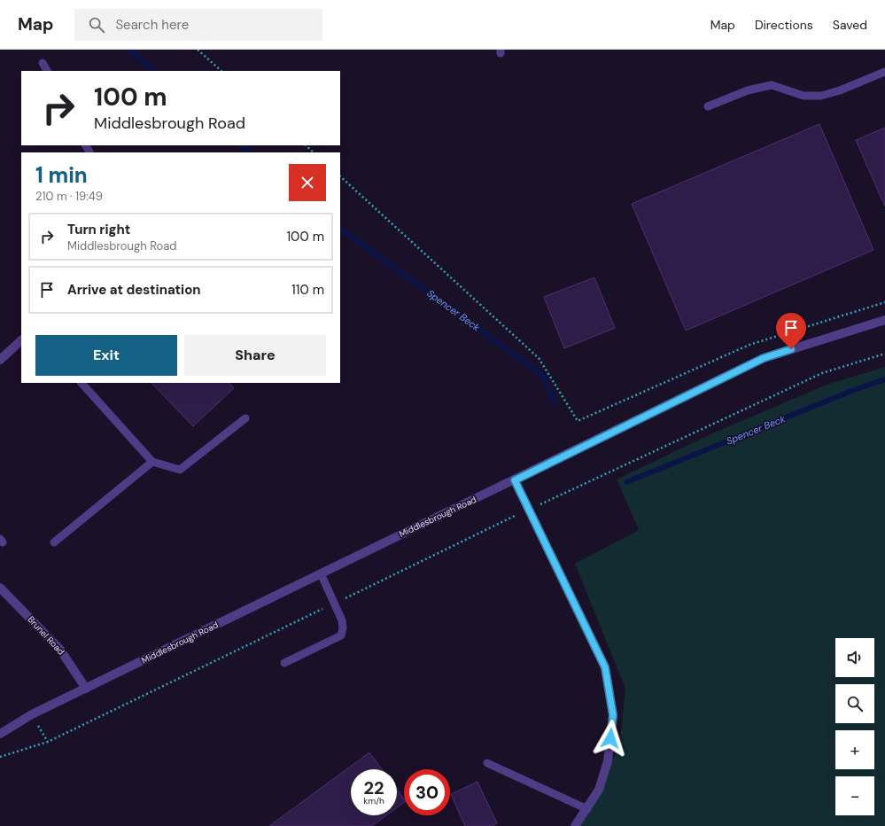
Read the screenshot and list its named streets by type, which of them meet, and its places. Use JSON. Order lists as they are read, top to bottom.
{
  "streets": {
    "street": ["Middlesbrough Road", "Brunel Road"]
  },
  "crossings": [
    ["Middlesbrough Road", "Brunel Road"]
  ],
  "water": ["Spencer Beck"],
  "page": {
    "header": "Map",
    "search": "Search here",
    "nav": ["Map", "Directions", "Saved"],
    "turn": ["100 m", "Middlesbrough Road"],
    "heading": ["1 min", "210 m · 19:49"],
    "list": [
      {
        "name": "Turn right",
        "note": "Middlesbrough Road",
        "value": "100 m"
      },
      {
        "name": "Arrive at destination",
        "value": "110 m"
      }
    ],
    "buttons": ["Exit", "Share"],
    "map_buttons": ["+", "−"],
    "speed": "22 km/h",
    "limit": "30"
  }
}
